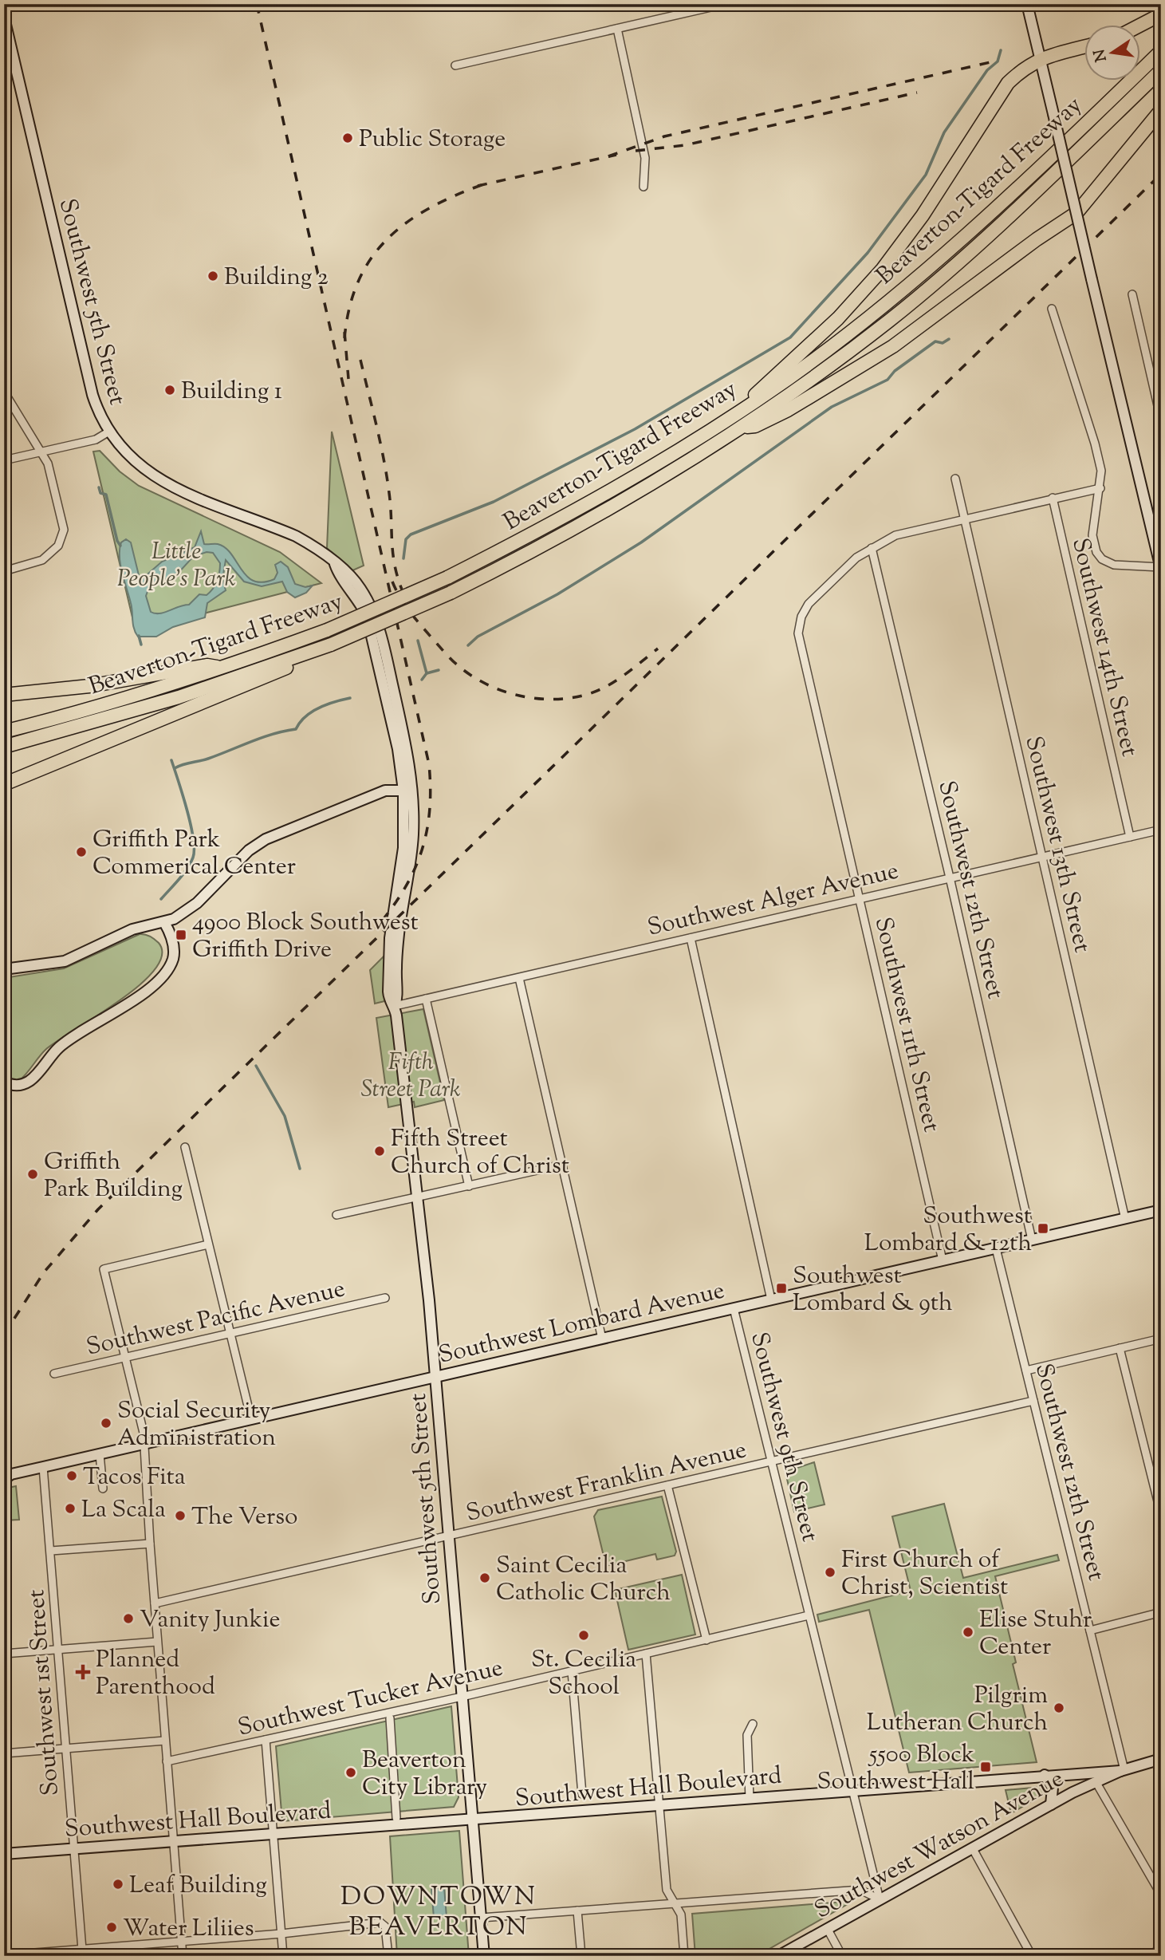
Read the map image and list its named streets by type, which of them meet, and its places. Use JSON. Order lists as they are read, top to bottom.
{
  "streets": {
    "highway": ["Beaverton-Tigard Freeway"],
    "street": [
      "Southwest 5th Street",
      "Southwest 14th Street",
      "Southwest 13th Street",
      "Southwest 12th Street",
      "Southwest Alger Avenue",
      "Southwest 11th Street",
      "Southwest Pacific Avenue",
      "Southwest Lombard Avenue",
      "Southwest 9th Street",
      "Southwest Franklin Avenue",
      "Southwest 1st Street",
      "Southwest Tucker Avenue",
      "Southwest Hall Boulevard",
      "Southwest Watson Avenue"
    ]
  },
  "crossings": [
    ["Southwest 5th Street", "Southwest Alger Avenue"],
    ["Southwest 5th Street", "Southwest Lombard Avenue"],
    ["Southwest 5th Street", "Southwest Franklin Avenue"],
    ["Southwest 5th Street", "Southwest Tucker Avenue"],
    ["Southwest 5th Street", "Southwest Hall Boulevard"],
    ["Southwest 14th Street", "Southwest Alger Avenue"],
    ["Southwest 13th Street", "Southwest Alger Avenue"],
    ["Southwest 13th Street", "Southwest Lombard Avenue"],
    ["Southwest 12th Street", "Southwest Alger Avenue"],
    ["Southwest 12th Street", "Southwest 11th Street"],
    ["Southwest 12th Street", "Southwest Lombard Avenue"],
    ["Southwest 12th Street", "Southwest Franklin Avenue"],
    ["Southwest 12th Street", "Southwest Hall Boulevard"],
    ["Southwest 12th Street", "Southwest Watson Avenue"],
    ["Southwest Alger Avenue", "Southwest 11th Street"],
    ["Southwest Alger Avenue", "Southwest 9th Street"],
    ["Southwest 11th Street", "Southwest Lombard Avenue"],
    ["Southwest Lombard Avenue", "Southwest 9th Street"],
    ["Southwest Lombard Avenue", "Southwest 1st Street"],
    ["Southwest 9th Street", "Southwest Franklin Avenue"],
    ["Southwest 9th Street", "Southwest Tucker Avenue"],
    ["Southwest 9th Street", "Southwest Hall Boulevard"],
    ["Southwest 9th Street", "Southwest Watson Avenue"],
    ["Southwest 1st Street", "Southwest Hall Boulevard"],
    ["Southwest Hall Boulevard", "Southwest Watson Avenue"]
  ],
  "districts": ["DOWNTOWN BEAVERTON"],
  "parks": ["Little People's Park", "Fifth Street Park"],
  "places": {
    "other": [
      "Public Storage",
      "Building 2",
      "Building 1",
      "Griffith Park Commerical Center",
      "Fifth Street Church of Christ",
      "Griffith Park Building",
      "Social Security Administration",
      "Tacos Fita",
      "La Scala",
      "The Verso",
      "First Church of Christ, Scientist",
      "Saint Cecilia Catholic Church",
      "Vanity Junkie",
      "Elise Stuhr Center",
      "St. Cecilia School",
      "Pilgrim Lutheran Church",
      "Beaverton City Library",
      "Leaf Building",
      "Water Liliies"
    ],
    "transit": [
      "4900 Block Southwest Griffith Drive",
      "Southwest Lombard & 12th",
      "Southwest Lombard & 9th",
      "5500 Block Southwest Hall"
    ],
    "health": ["Planned Parenthood"]
  },
  "north": "left"
}
